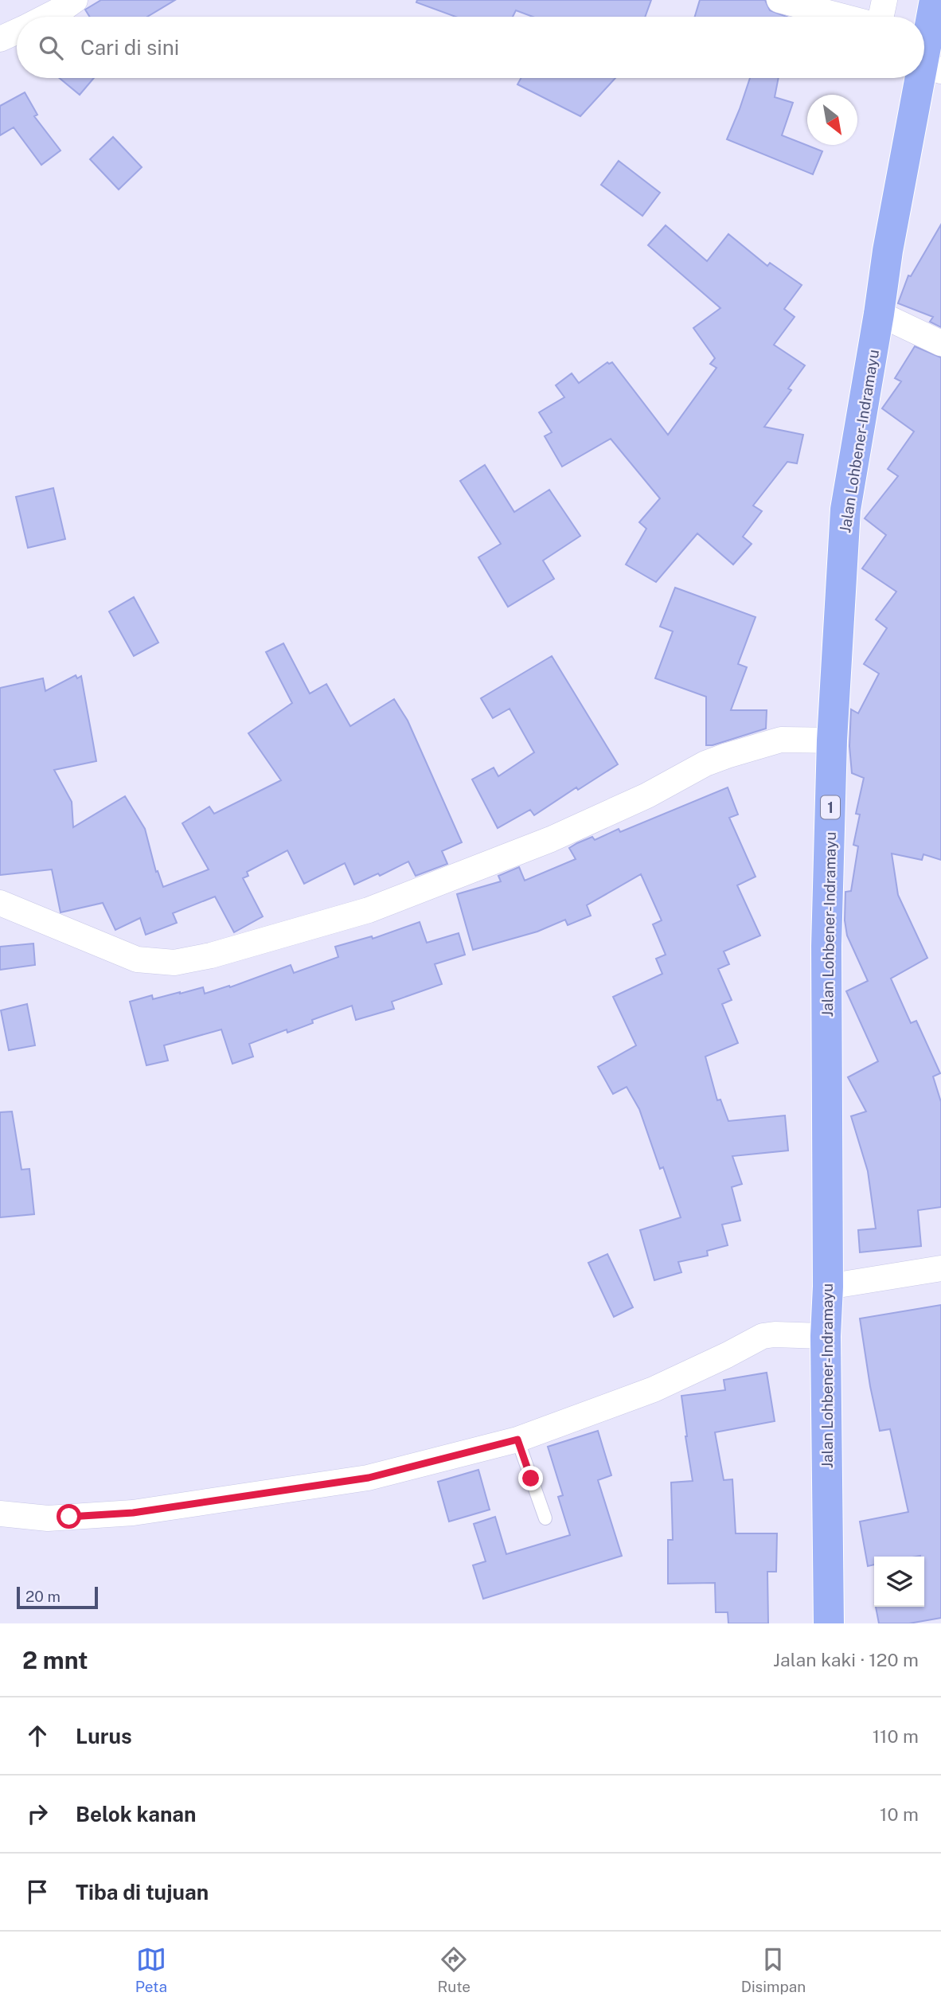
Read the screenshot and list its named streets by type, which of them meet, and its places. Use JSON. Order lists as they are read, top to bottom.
{
  "streets": {
    "highway": ["Jalan Lohbener-Indramayu", "1"]
  },
  "scale_bar": "20 m",
  "north": "bottom right",
  "page": {
    "search": "Cari di sini",
    "scale": "20 m",
    "heading": ["2 mnt", "Jalan kaki · 120 m"],
    "list": [
      ["Lurus", "110 m"],
      ["Belok kanan", "10 m"],
      "Tiba di tujuan"
    ],
    "nav": ["Peta", "Rute", "Disimpan"]
  }
}
